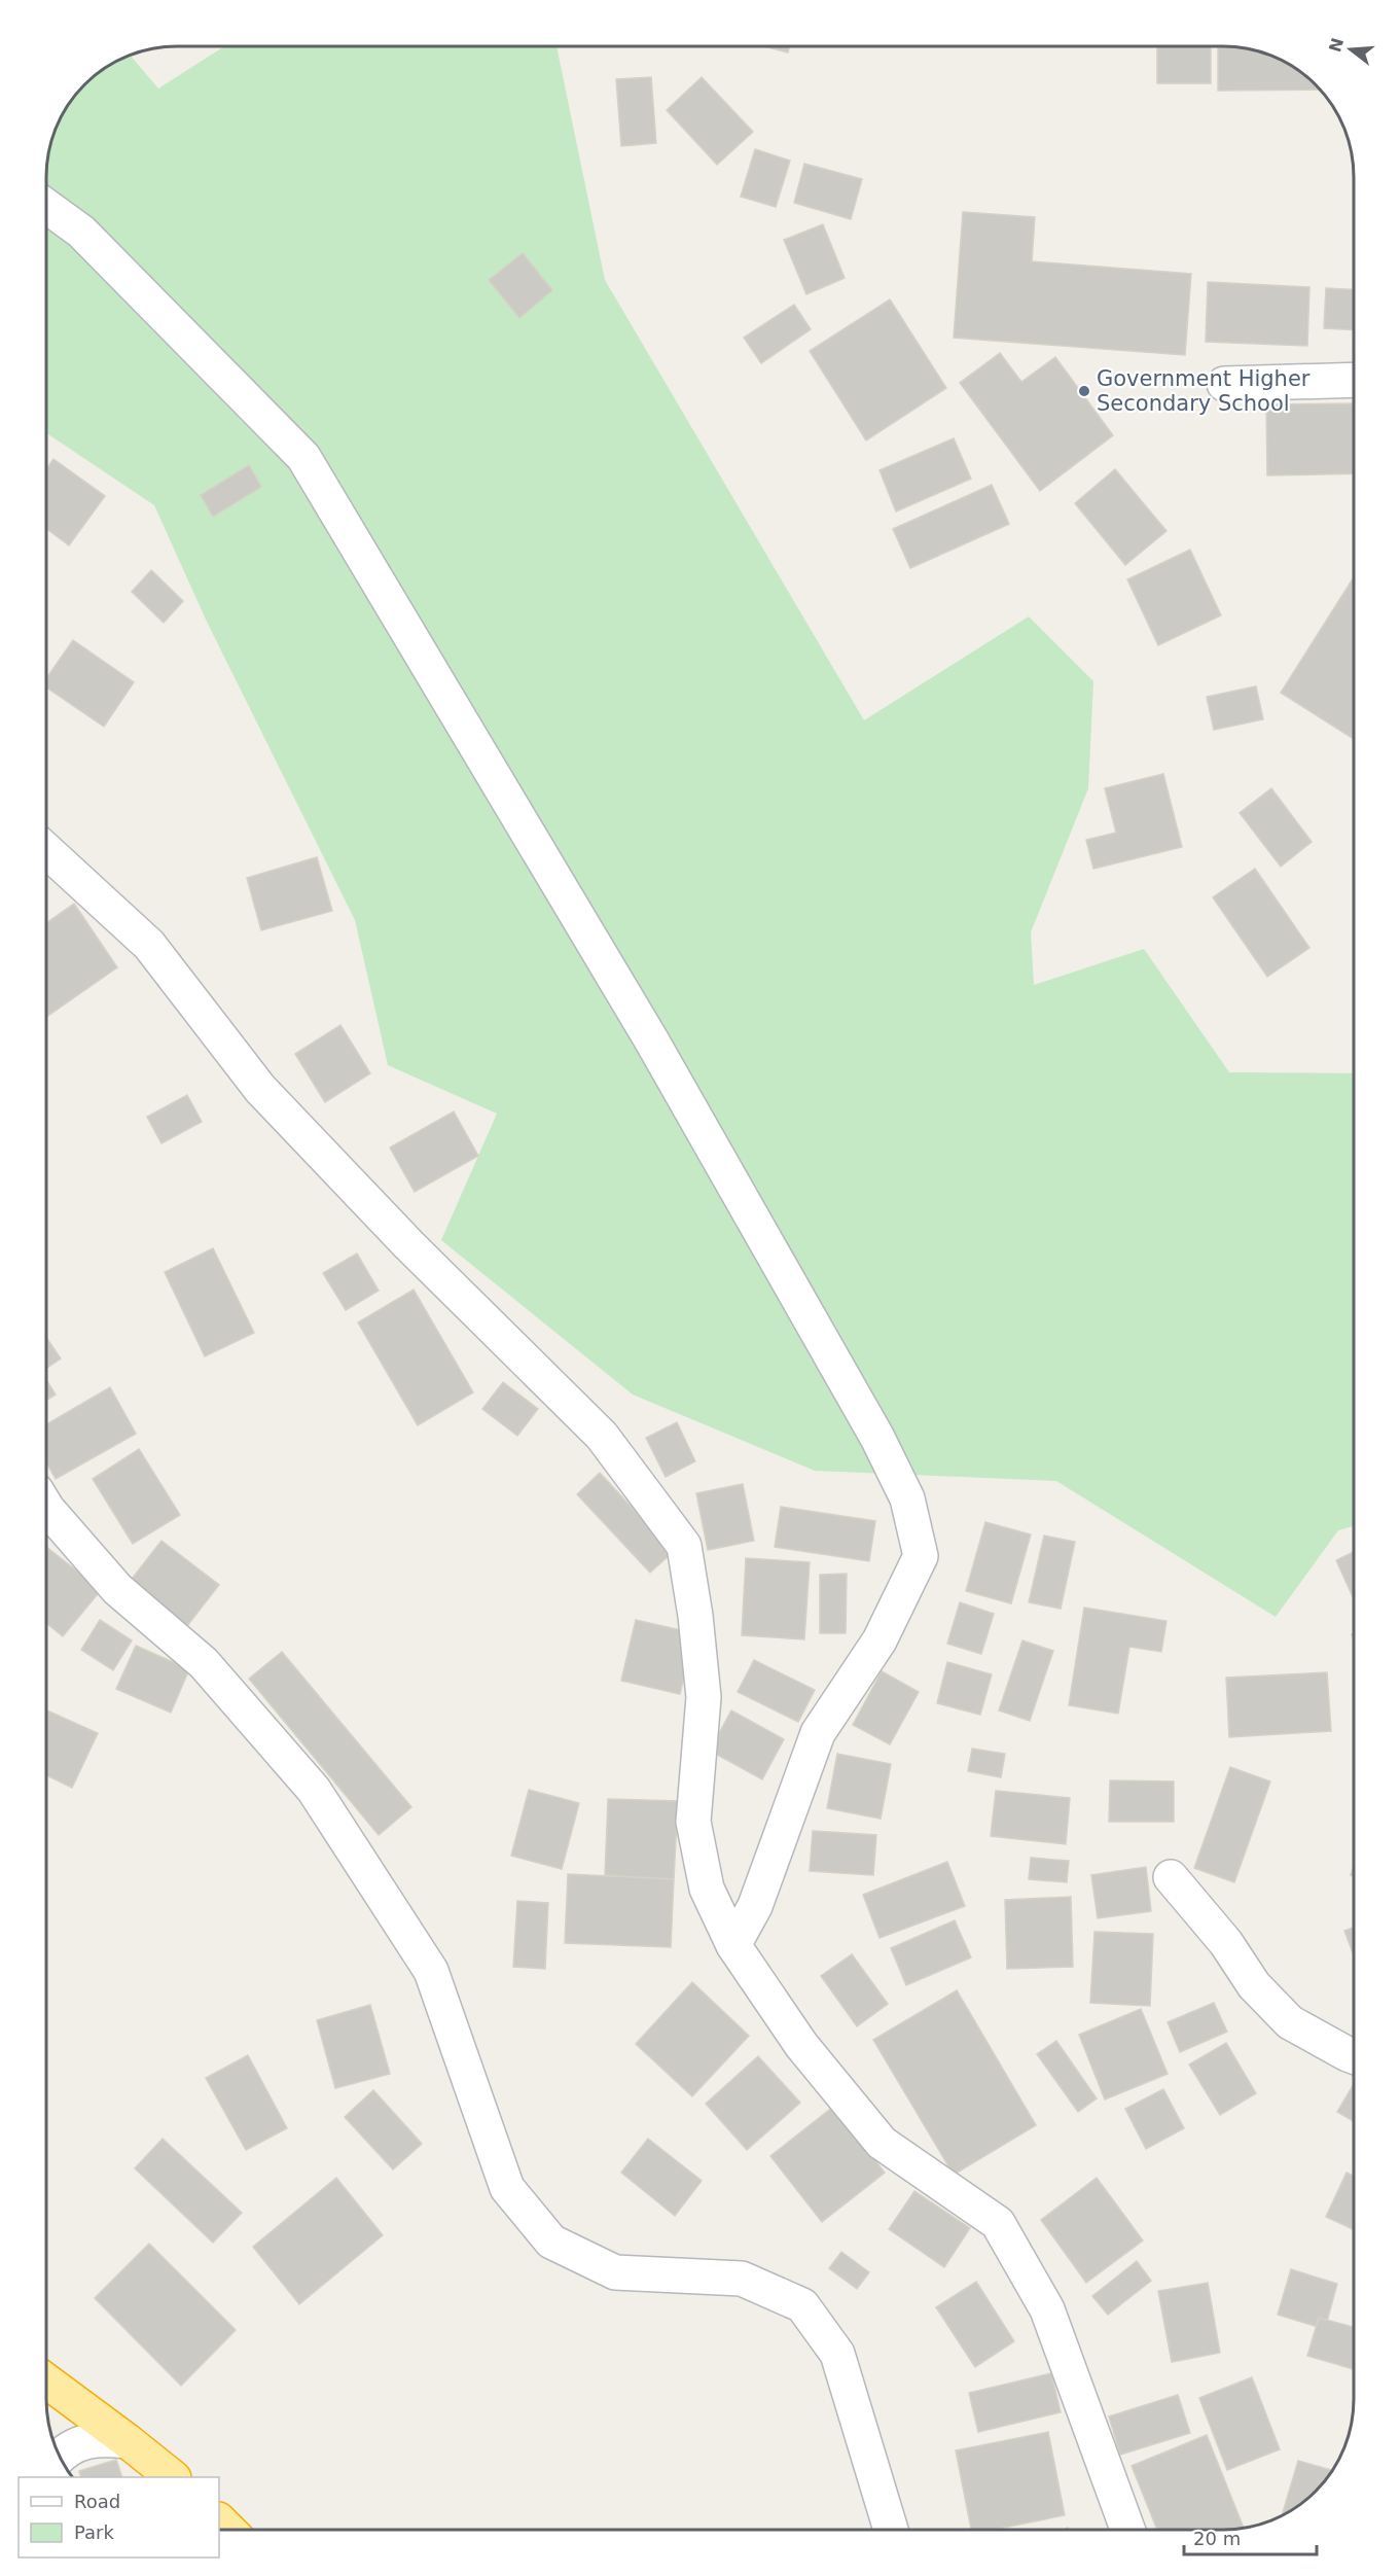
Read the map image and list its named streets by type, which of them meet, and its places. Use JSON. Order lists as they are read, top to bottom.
{
  "places": ["Government Higher Secondary School"],
  "legend": ["Road", "Park"],
  "scale_bar": "20 m",
  "north": "left"
}
